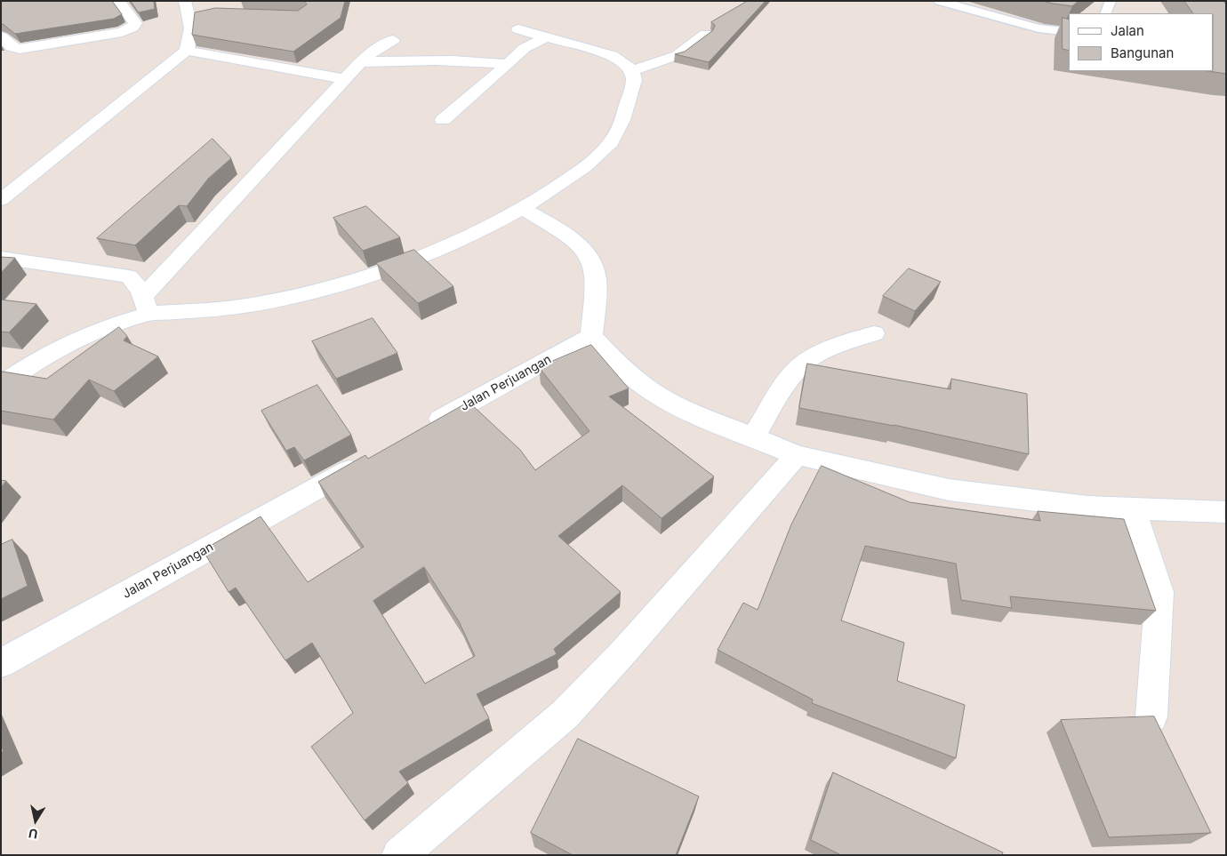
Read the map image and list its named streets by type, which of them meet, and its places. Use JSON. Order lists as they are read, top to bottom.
{
  "streets": {
    "street": ["Jalan Perjuangan"]
  },
  "legend": ["Jalan", "Bangunan"],
  "north": "bottom"
}
